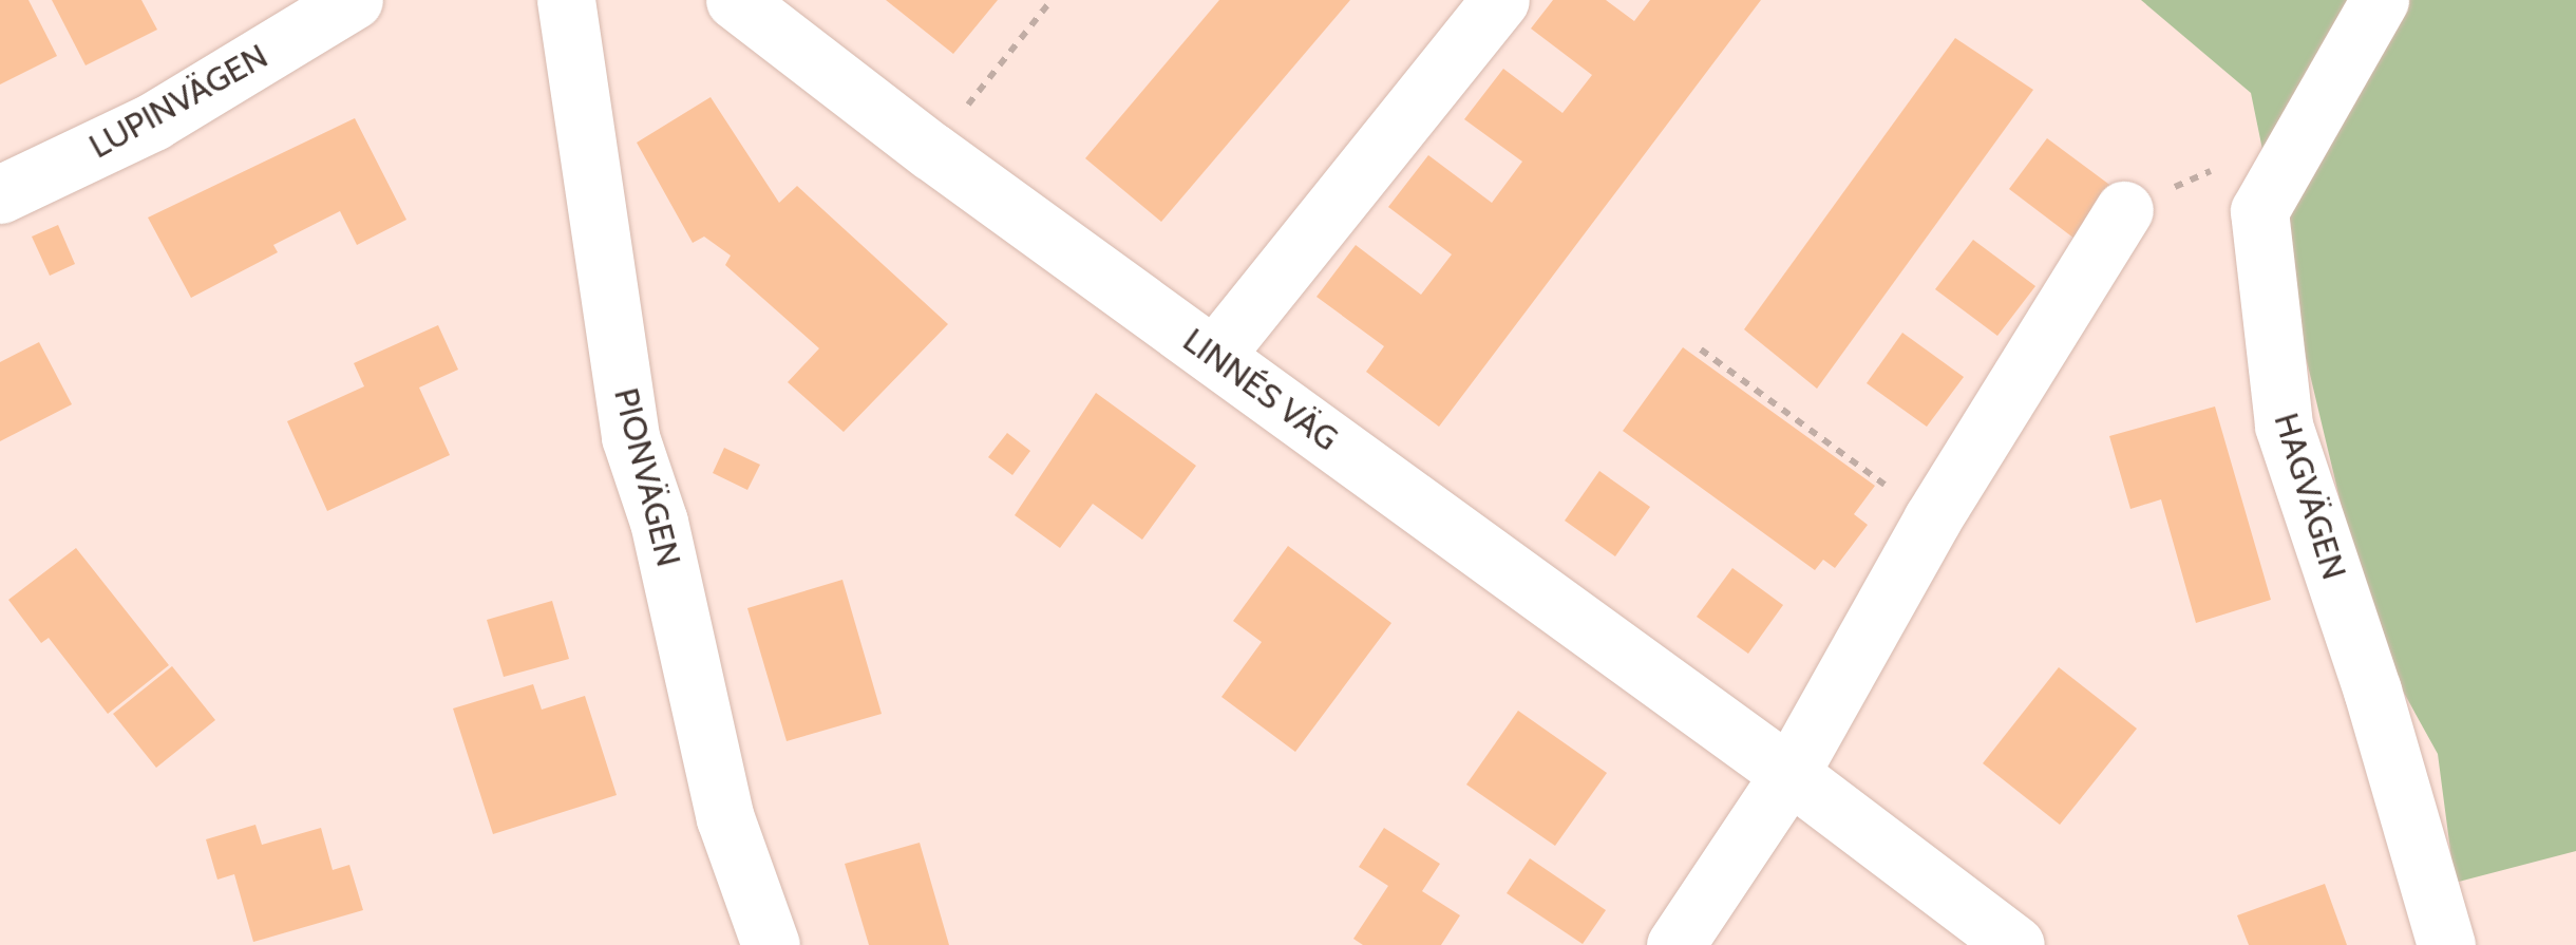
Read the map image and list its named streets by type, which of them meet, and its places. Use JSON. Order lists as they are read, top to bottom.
{
  "streets": {
    "street": [
      "LUPINVÄGEN",
      "LINNÉS VÄG",
      "PIONVÄGEN",
      "HAGVÄGEN"
    ]
  }
}
